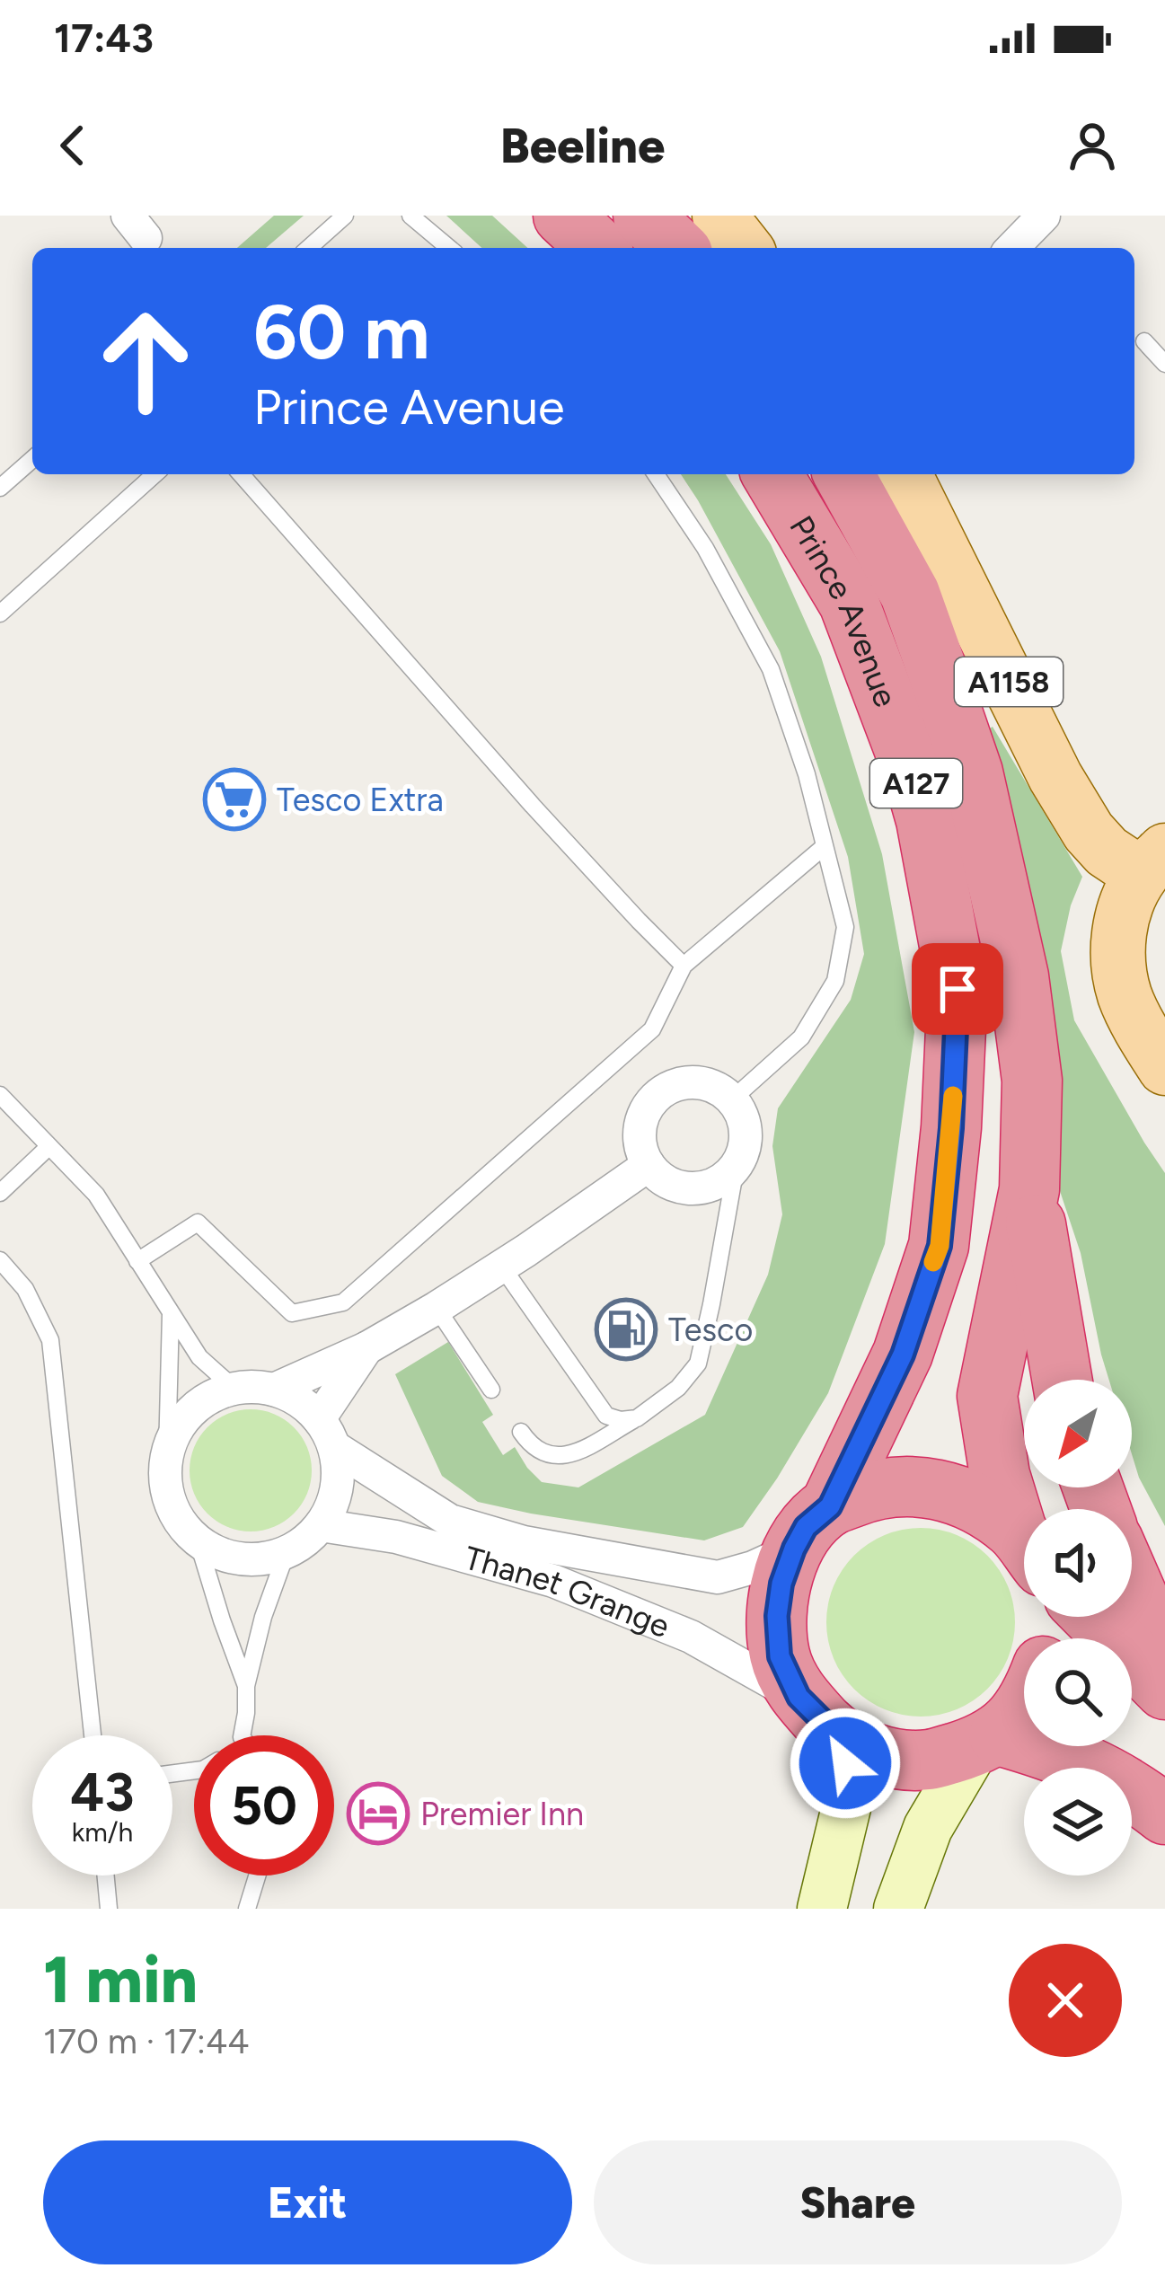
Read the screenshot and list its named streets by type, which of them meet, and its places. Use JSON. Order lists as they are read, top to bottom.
{
  "streets": {
    "highway": ["Prince Avenue", "A127"],
    "main road": ["A1158"],
    "street": ["Thanet Grange"]
  },
  "crossings": [
    ["Prince Avenue", "A127"],
    ["Prince Avenue", "Thanet Grange"]
  ],
  "places": {
    "supermarket": ["Tesco Extra"],
    "fuel station": ["Tesco"],
    "hotel": ["Premier Inn"]
  },
  "north": "bottom left",
  "page": {
    "status": "17:43",
    "header": "Beeline",
    "turn": ["60 m", "Prince Avenue"],
    "speed": "43 km/h",
    "limit": "50",
    "heading": ["1 min", "170 m · 17:44"],
    "buttons": ["Exit", "Share"]
  }
}
